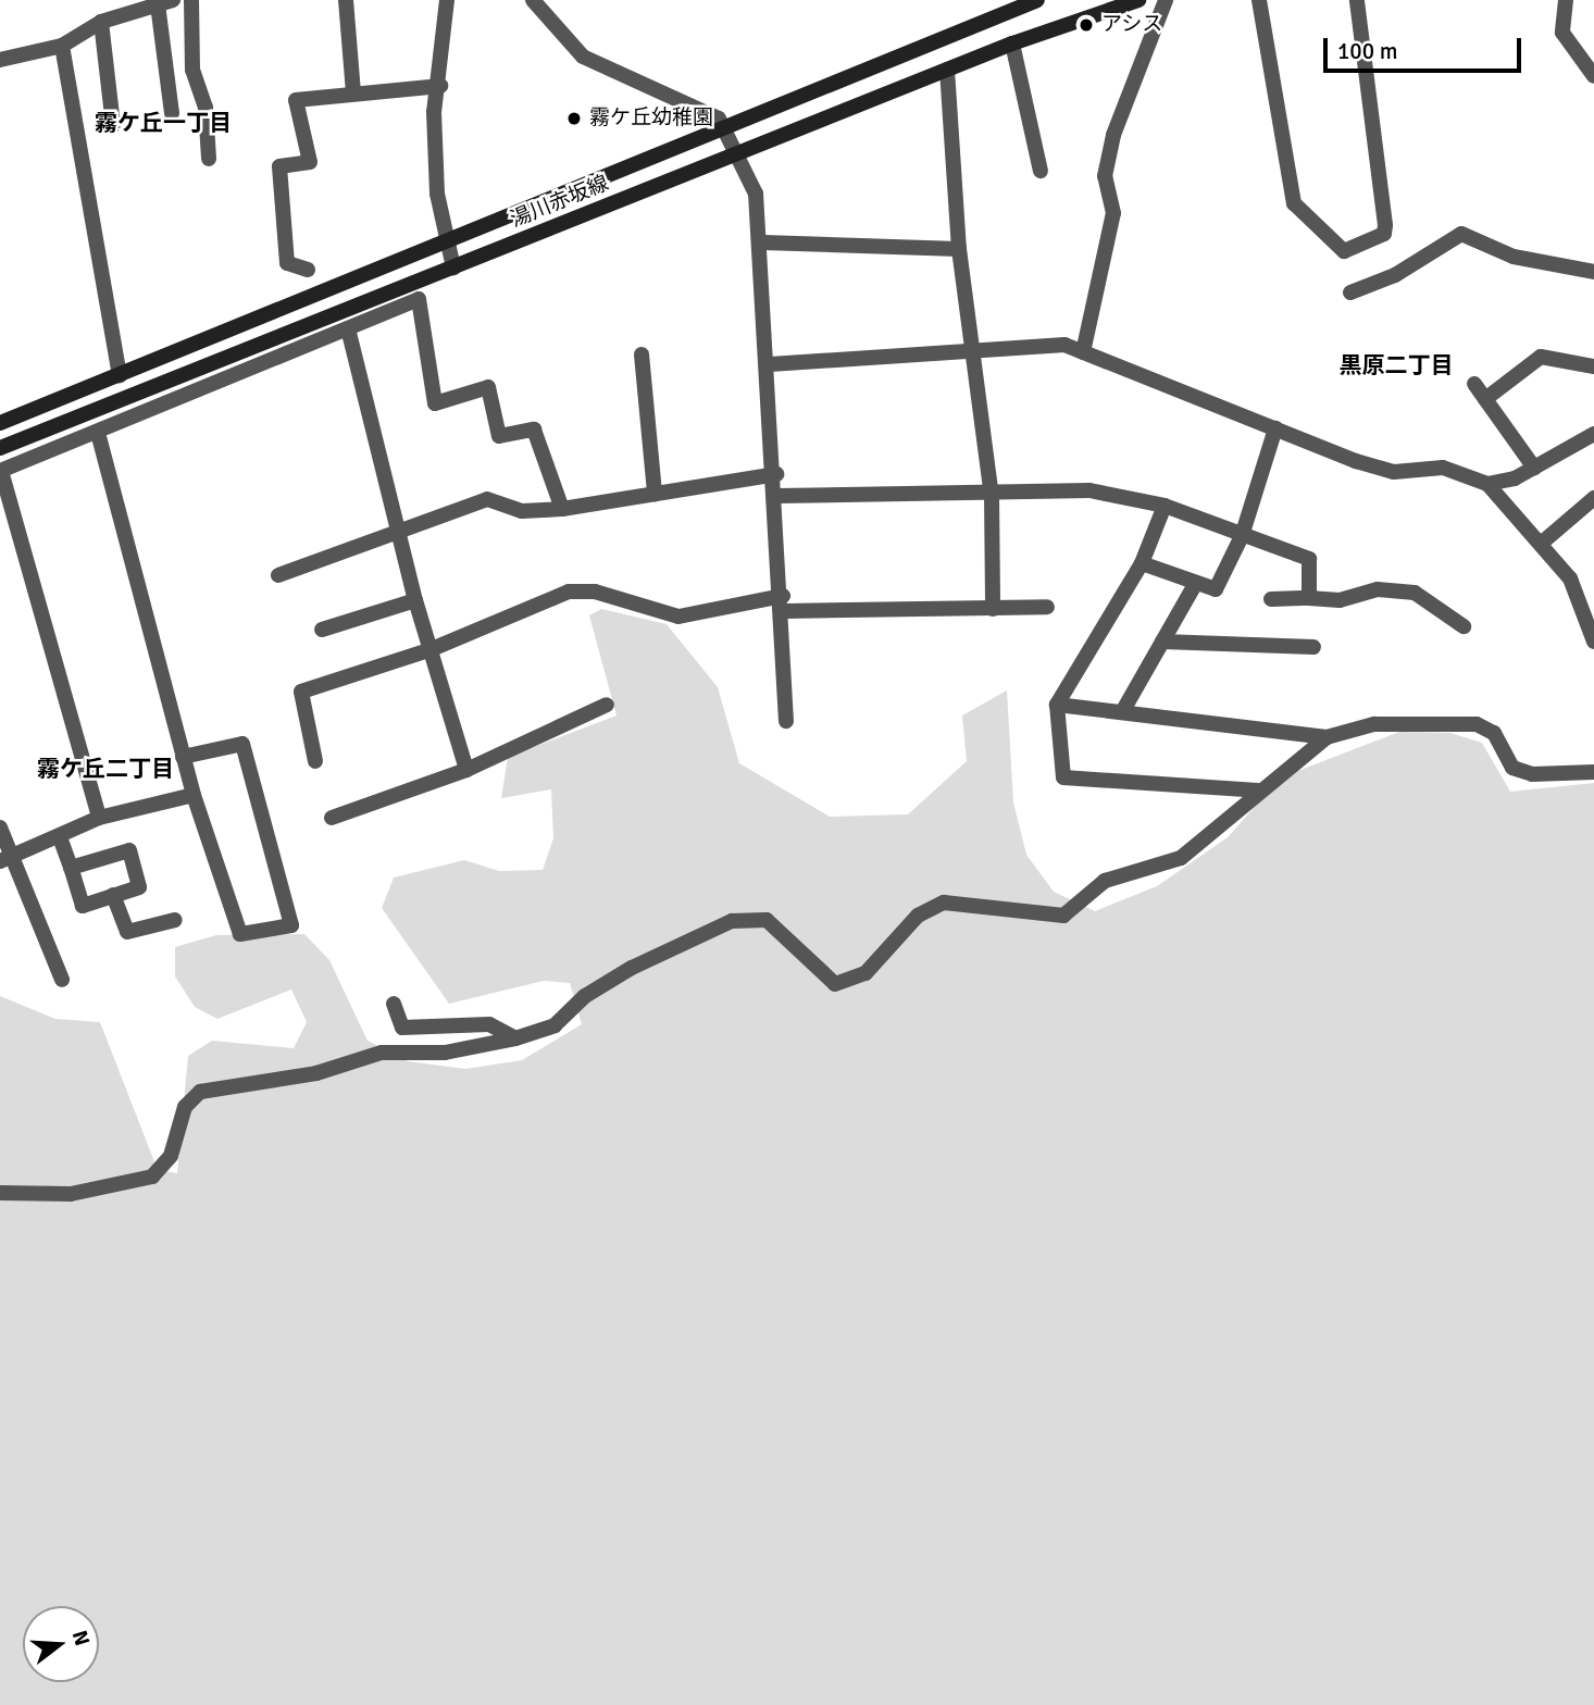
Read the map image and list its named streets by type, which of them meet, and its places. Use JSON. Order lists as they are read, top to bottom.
{
  "streets": {
    "main road": ["湯川赤坂線"]
  },
  "districts": ["霧ケ丘一丁目", "黒原二丁目", "霧ケ丘二丁目"],
  "places": ["アシス", "霧ケ丘幼稚園"],
  "scale_bar": "100 m",
  "north": "right"
}
